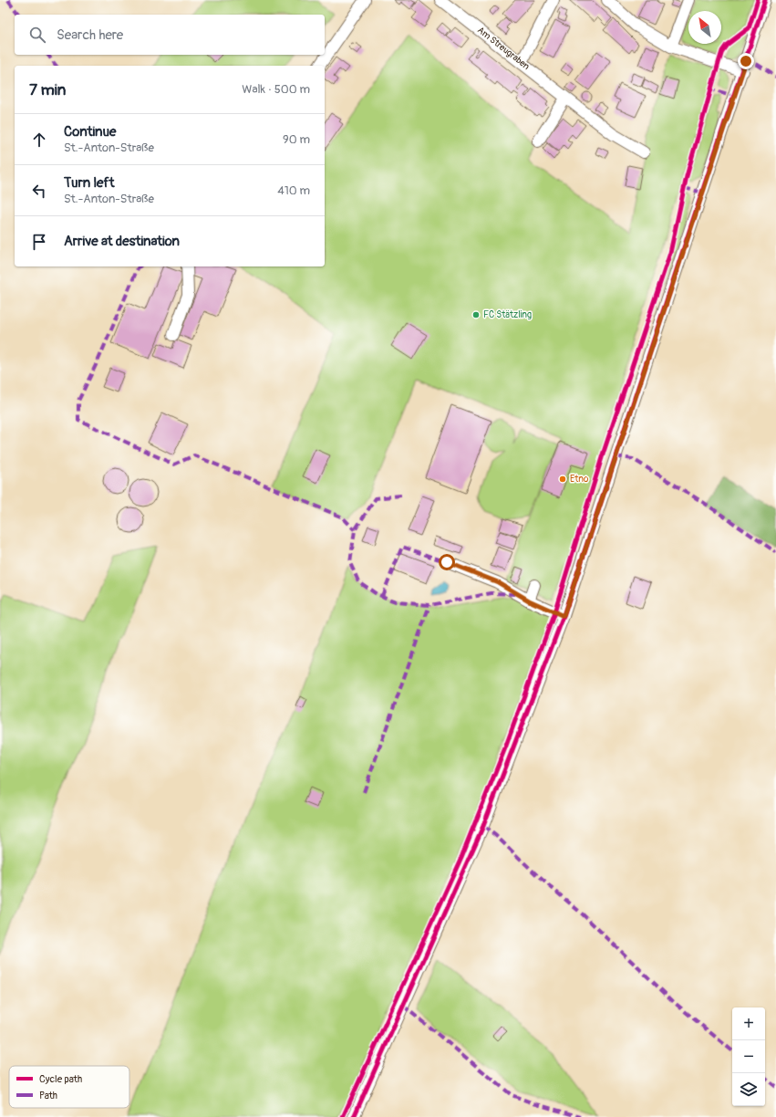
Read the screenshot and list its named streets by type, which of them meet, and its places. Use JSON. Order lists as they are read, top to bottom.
{
  "streets": {
    "street": ["Am Streugraben"]
  },
  "places": ["FC Stätzling", "Etno"],
  "legend": ["Cycle path", "Path"],
  "north": "top left",
  "page": {
    "search": "Search here",
    "heading": ["7 min", "Walk · 500 m"],
    "list": [
      ["Continue", "St.-Anton-Straße", "90 m"],
      ["Turn left", "St.-Anton-Straße", "410 m"],
      "Arrive at destination"
    ],
    "map_buttons": ["+", "−"]
  }
}
